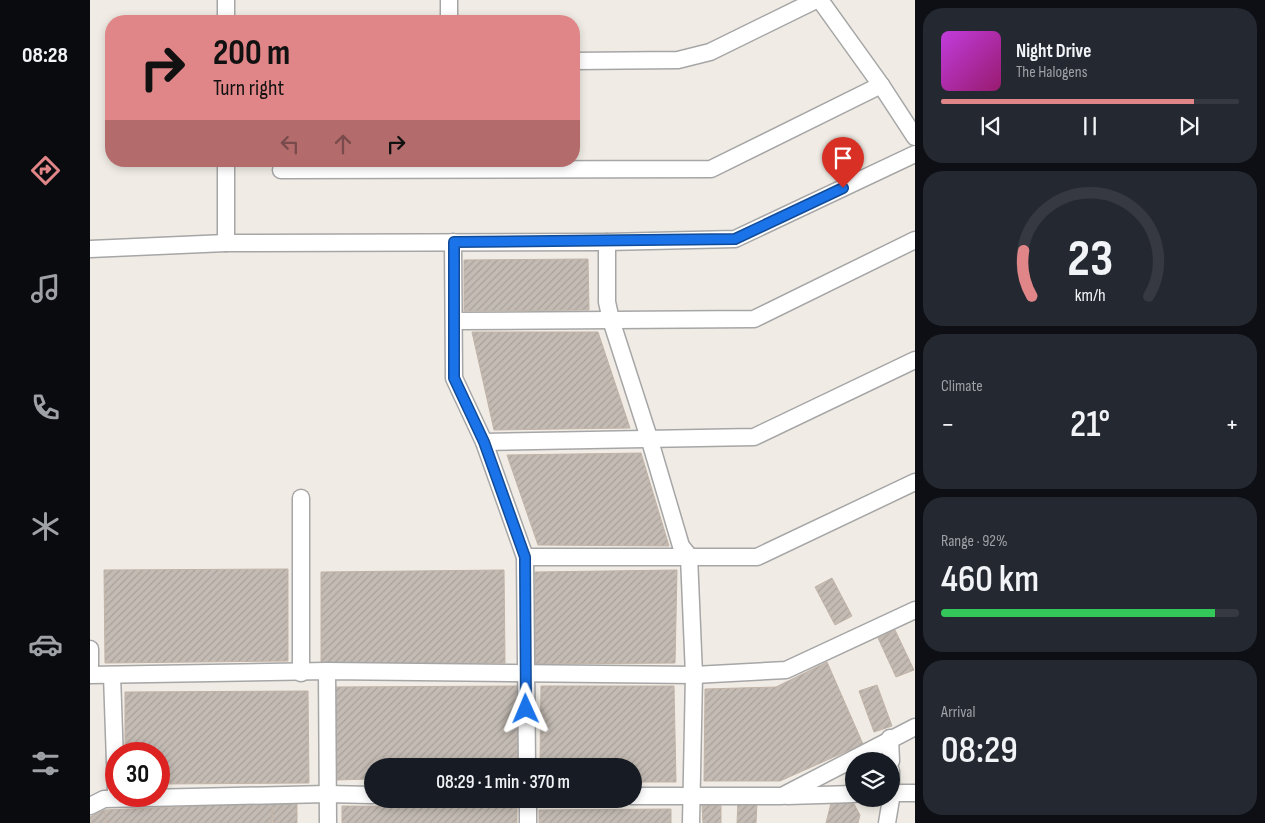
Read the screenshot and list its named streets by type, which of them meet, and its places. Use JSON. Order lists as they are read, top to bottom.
{
  "page": {
    "tabs": "08:28",
    "turn": ["200 m", "Turn right"],
    "song": ["Night Drive", "The Halogens"],
    "tile": [
      "Climate",
      ["Range · 92%", "460 km"],
      ["Arrival", "08:29"]
    ],
    "heat": ["−", "21°", "+"],
    "limit": "30",
    "trip": "08:29 · 1 min · 370 m",
    "gauge": ["23", "km/h"]
  }
}
